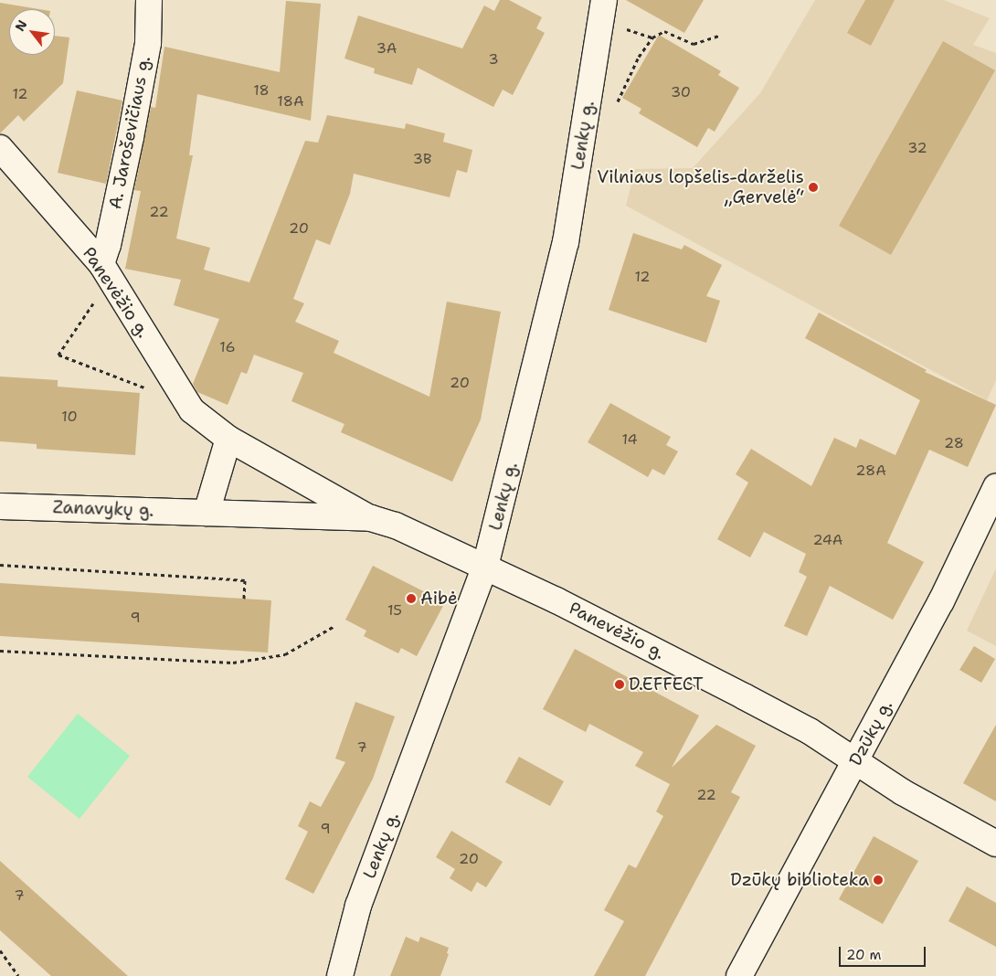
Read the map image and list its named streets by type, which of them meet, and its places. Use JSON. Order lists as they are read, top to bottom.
{
  "streets": {
    "street": [
      "A. Jaroševičiaus g.",
      "Lenkų g.",
      "Panevėžio g.",
      "Zanavykų g.",
      "Dzūkų g."
    ]
  },
  "crossings": [
    ["A. Jaroševičiaus g.", "Panevėžio g."],
    ["Lenkų g.", "Panevėžio g."],
    ["Panevėžio g.", "Zanavykų g."],
    ["Panevėžio g.", "Dzūkų g."]
  ],
  "places": [
    "Vilniaus lopšelis-darželis „Gervelė“",
    "Aibė",
    "D.EFFECT",
    "Dzūkų biblioteka"
  ],
  "house_numbers": [
    "3A",
    "3",
    "18",
    "30",
    "12",
    "18A",
    "32",
    "3B",
    "22",
    "20",
    "12",
    "16",
    "20",
    "10",
    "14",
    "28",
    "28A",
    "24A",
    "15",
    "9",
    "7",
    "22",
    "9",
    "20",
    "7"
  ],
  "scale_bar": "20 m",
  "north": "top left"
}
